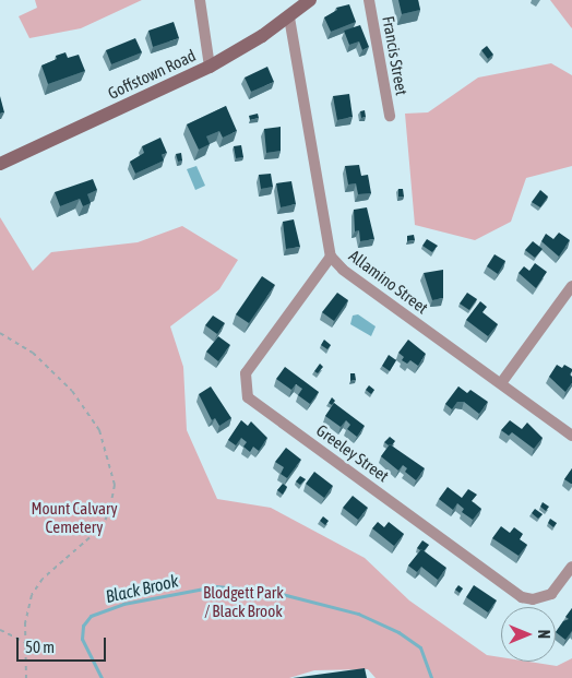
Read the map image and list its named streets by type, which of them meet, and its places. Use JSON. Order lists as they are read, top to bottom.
{
  "streets": {
    "main road": ["Goffstown Road"],
    "street": ["Francis Street", "Allamino Street", "Greeley Street"]
  },
  "crossings": [
    ["Goffstown Road", "Allamino Street"],
    ["Allamino Street", "Greeley Street"]
  ],
  "water": ["Black Brook"],
  "parks": ["Mount Calvary Cemetery", "Blodgett Park / Black Brook"],
  "scale_bar": "50 m",
  "north": "right"
}
